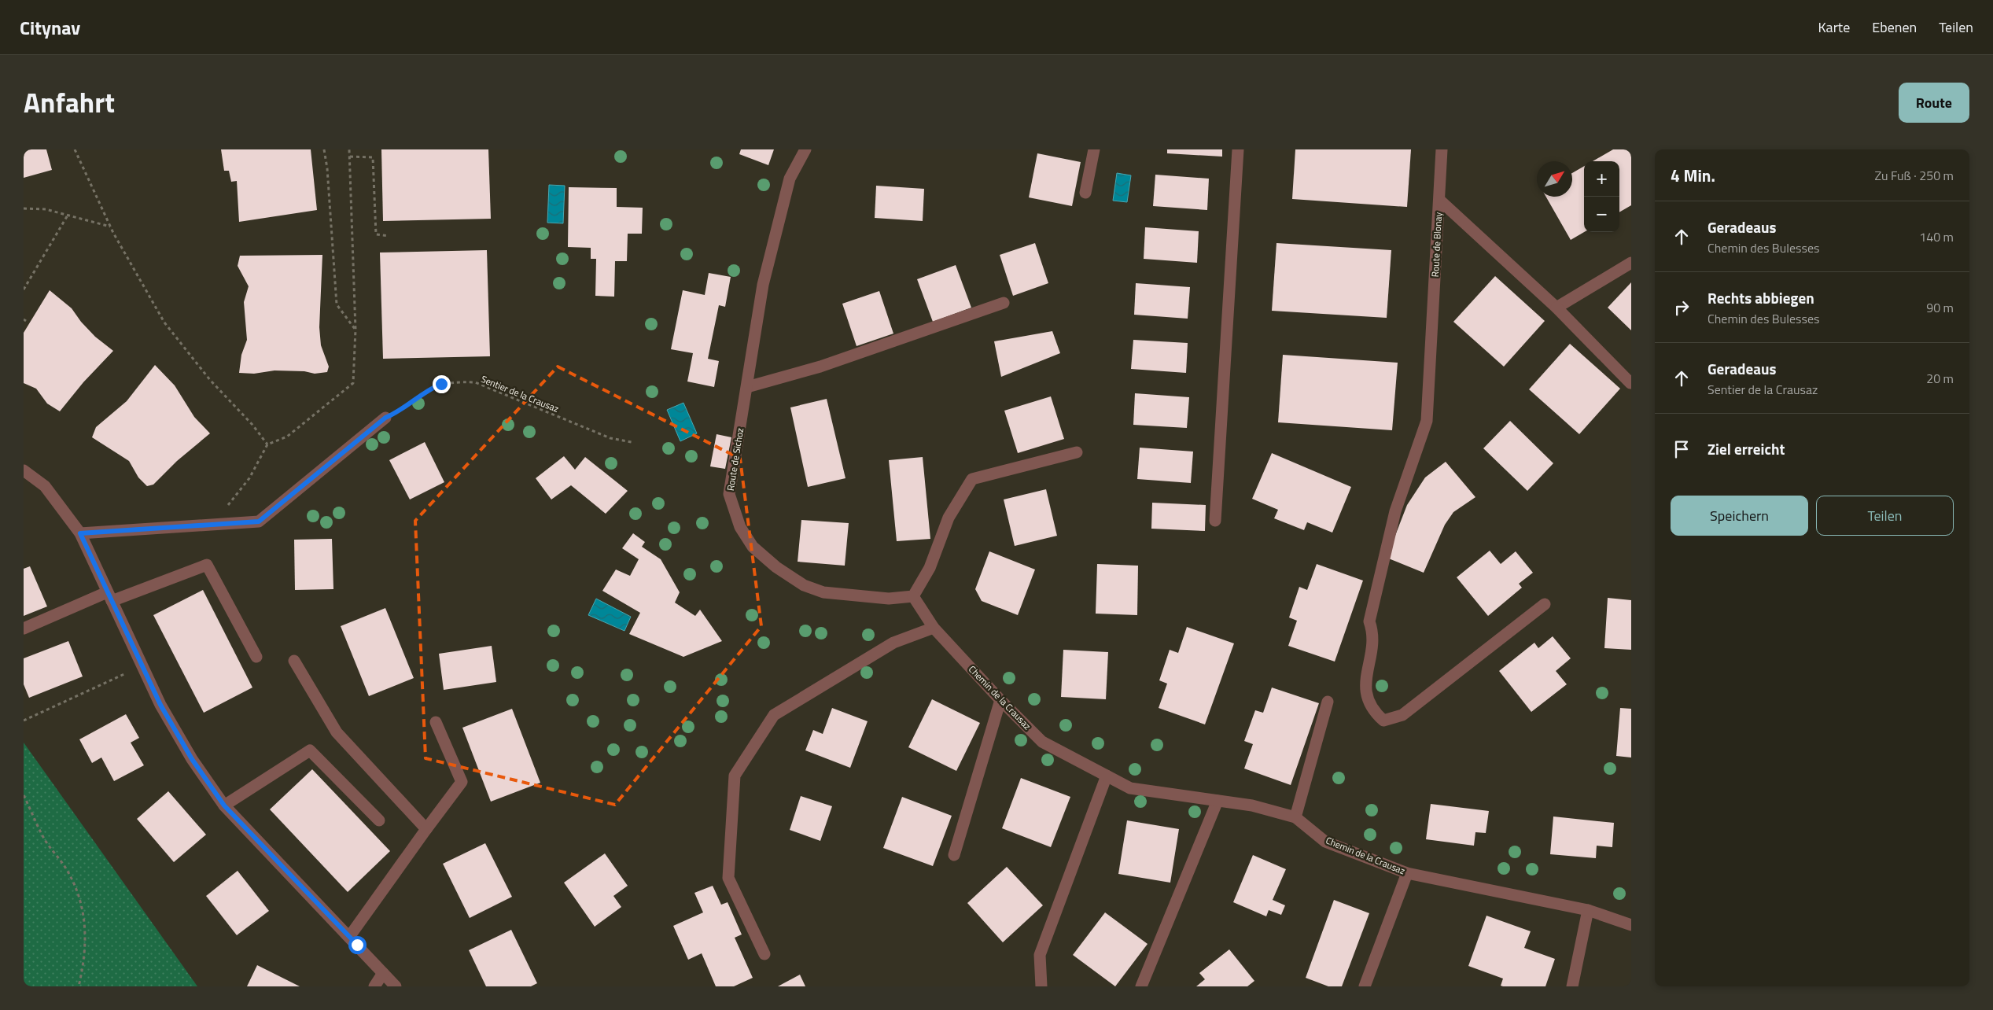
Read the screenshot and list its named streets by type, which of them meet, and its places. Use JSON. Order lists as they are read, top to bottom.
{
  "streets": {
    "street": ["Route de Blonay", "Route de Sichoz", "Chemin de la Crausaz"],
    "path": ["Sentier de la Crausaz"]
  },
  "crossings": [
    ["Route de Sichoz", "Chemin de la Crausaz"]
  ],
  "north": "top right",
  "page": {
    "header": "Citynav",
    "nav": ["Karte", "Ebenen", "Teilen"],
    "title": "Anfahrt",
    "buttons": [
      "Route",
      ["Speichern", "Teilen"]
    ],
    "heading": ["4 Min.", "Zu Fuß · 250 m"],
    "map_buttons": ["+", "−"],
    "list": [
      ["Geradeaus", "Chemin des Bulesses", "140 m"],
      ["Rechts abbiegen", "Chemin des Bulesses", "90 m"],
      ["Geradeaus", "Sentier de la Crausaz", "20 m"],
      "Ziel erreicht"
    ]
  }
}
